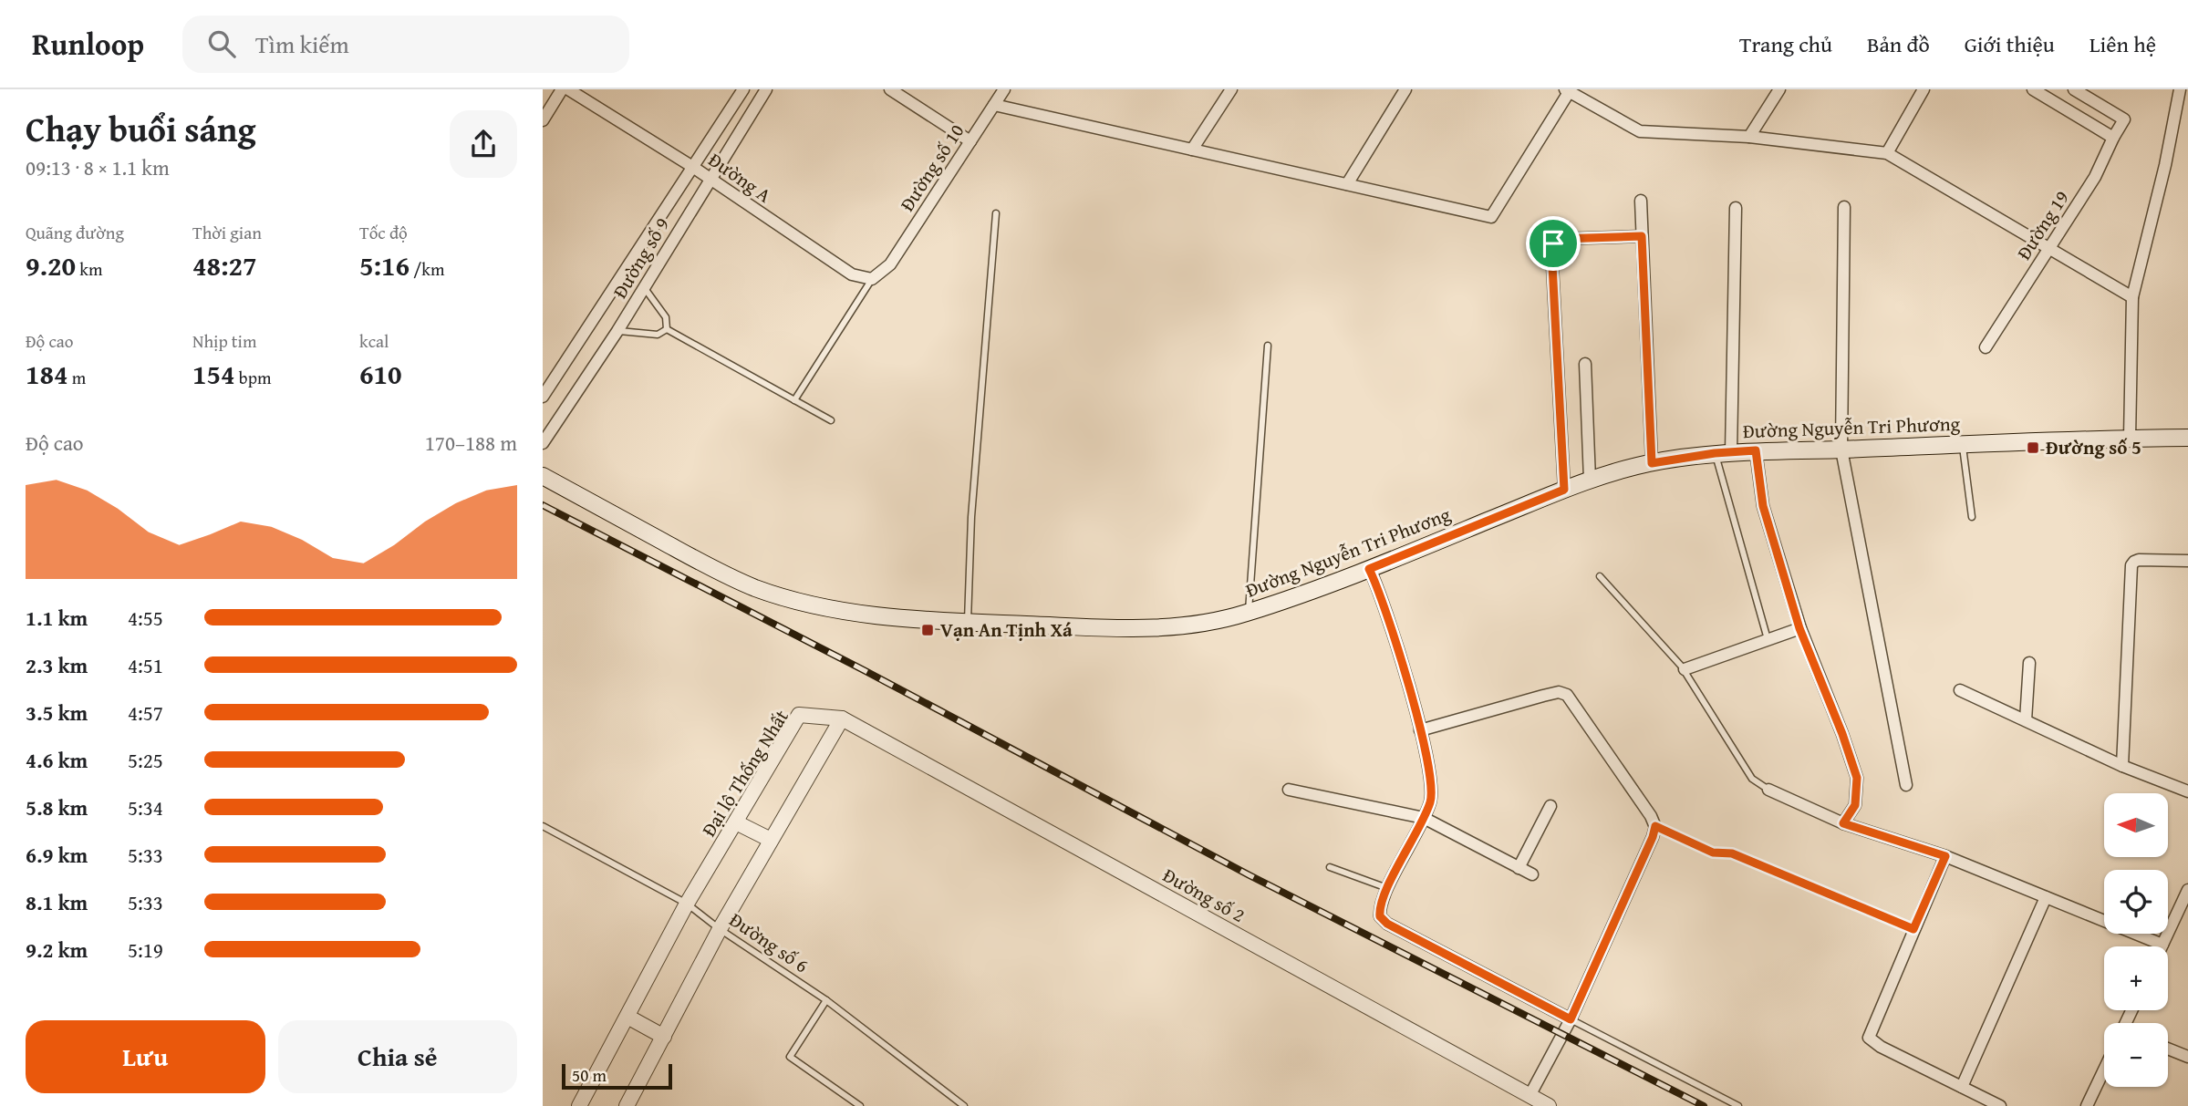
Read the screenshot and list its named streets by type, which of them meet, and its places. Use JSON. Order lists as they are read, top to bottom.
{
  "streets": {
    "main road": ["Đường Nguyễn Tri Phương"],
    "street": [
      "Đường số 10",
      "Đường A",
      "Đường 19",
      "Đường số 9",
      "Đại lộ Thống Nhất",
      "Đường số 2"
    ],
    "lane": ["Đường số 6"]
  },
  "crossings": [
    ["Đường số 10", "Đường A"],
    ["Đường A", "Đường số 9"],
    ["Đại lộ Thống Nhất", "Đường số 2"],
    ["Đại lộ Thống Nhất", "Đường số 6"]
  ],
  "places": {
    "transit": ["Đường số 5", "Vạn An Tịnh Xá"]
  },
  "scale_bar": "50 m",
  "north": "left",
  "page": {
    "header": "Runloop",
    "search": "Tìm kiếm",
    "nav": [
      "Trang chủ",
      "Bản đồ",
      "Giới thiệu",
      "Liên hệ"
    ],
    "heading": ["Chạy buổi sáng", "09:13 · 8 × 1.1 km"],
    "stats": [
      ["Quãng đường", "9.20 km"],
      ["Thời gian", "48:27"],
      ["Tốc độ", "5:16 /km"],
      ["Độ cao", "184 m"],
      ["Nhịp tim", "154 bpm"],
      ["kcal", "610"]
    ],
    "chart": ["Độ cao", "170–188 m"],
    "list": [
      {
        "name": "1.1 km",
        "note": "4:55"
      },
      {
        "name": "2.3 km",
        "note": "4:51"
      },
      {
        "name": "3.5 km",
        "note": "4:57"
      },
      {
        "name": "4.6 km",
        "note": "5:25"
      },
      {
        "name": "5.8 km",
        "note": "5:34"
      },
      {
        "name": "6.9 km",
        "note": "5:33"
      },
      {
        "name": "8.1 km",
        "note": "5:33"
      },
      {
        "name": "9.2 km",
        "note": "5:19"
      }
    ],
    "map_buttons": ["+", "−"],
    "buttons": ["Lưu", "Chia sẻ"],
    "scale": "50 m"
  }
}
